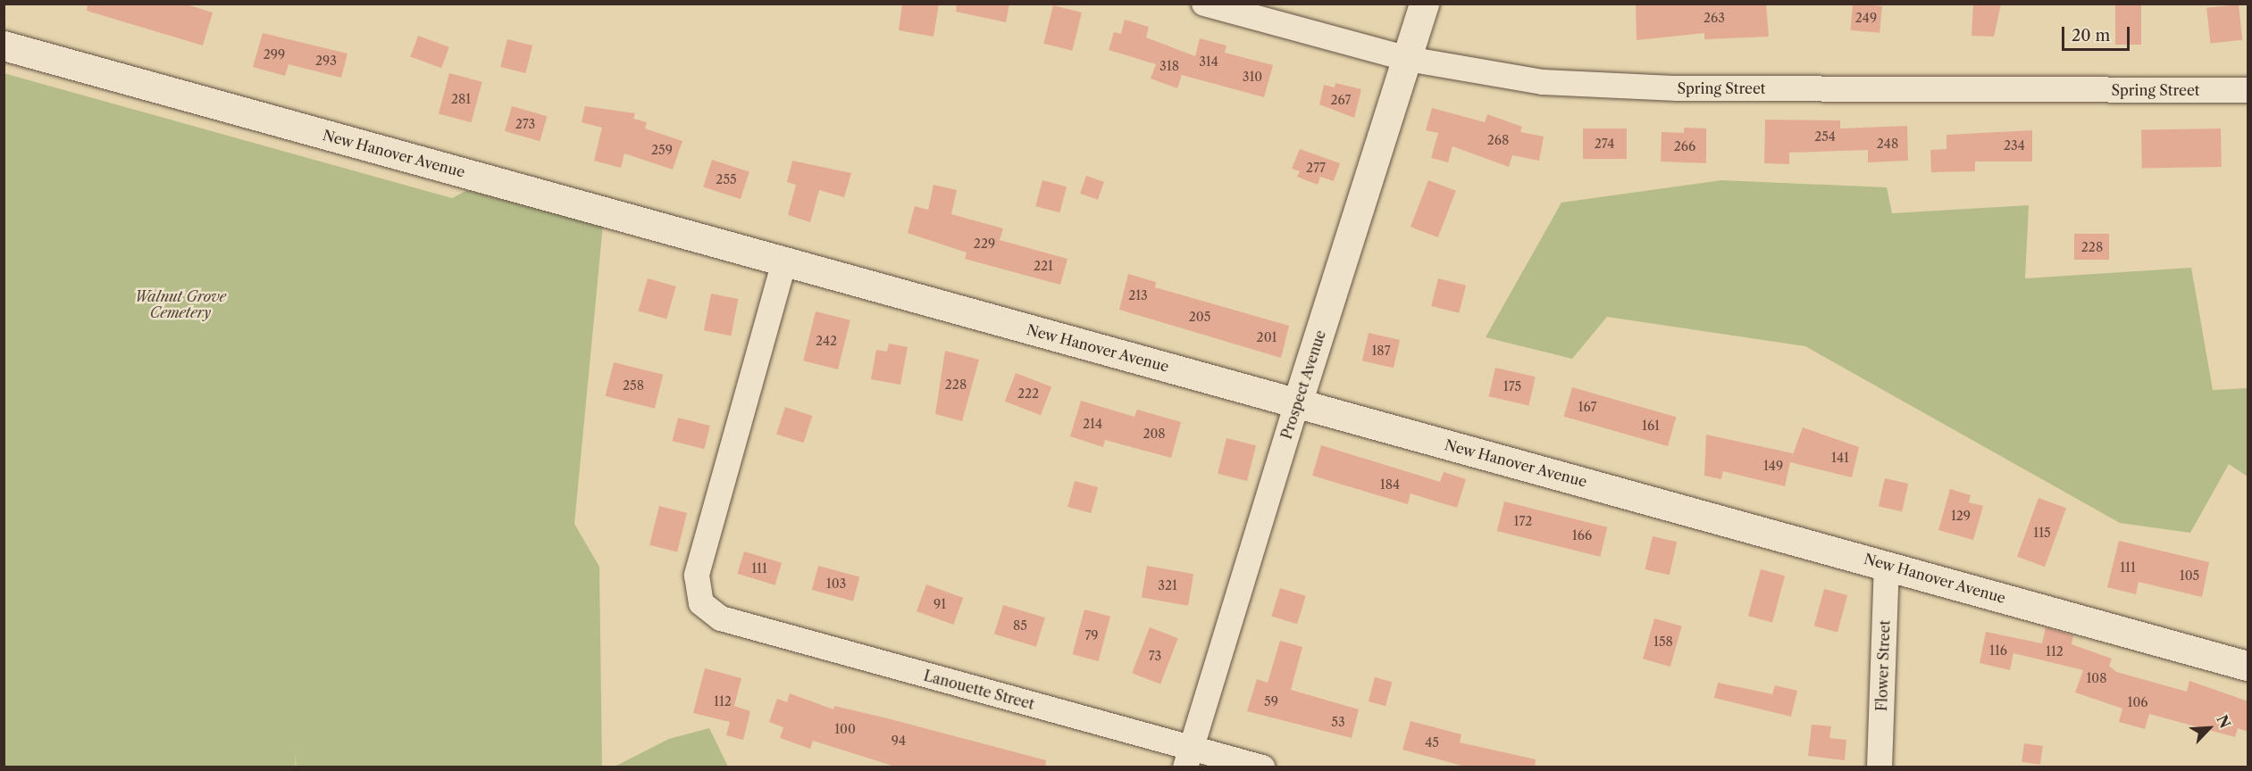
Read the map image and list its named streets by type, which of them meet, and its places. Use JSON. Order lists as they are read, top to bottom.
{
  "streets": {
    "main road": ["New Hanover Avenue", "Prospect Avenue"],
    "street": ["Spring Street", "Flower Street", "Lanouette Street"]
  },
  "crossings": [
    ["Spring Street", "Prospect Avenue"],
    ["New Hanover Avenue", "Prospect Avenue"],
    ["New Hanover Avenue", "Flower Street"],
    ["New Hanover Avenue", "Lanouette Street"],
    ["Prospect Avenue", "Lanouette Street"]
  ],
  "parks": ["Walnut Grove Cemetery"],
  "house_numbers": [
    "263",
    "249",
    "299",
    "293",
    "314",
    "318",
    "310",
    "281",
    "267",
    "273",
    "254",
    "268",
    "274",
    "248",
    "234",
    "266",
    "259",
    "277",
    "255",
    "229",
    "228",
    "221",
    "213",
    "205",
    "201",
    "242",
    "187",
    "228",
    "258",
    "175",
    "222",
    "167",
    "214",
    "161",
    "208",
    "141",
    "149",
    "184",
    "129",
    "172",
    "115",
    "166",
    "111",
    "111",
    "105",
    "103",
    "321",
    "91",
    "85",
    "79",
    "158",
    "116",
    "112",
    "73",
    "108",
    "112",
    "59",
    "106",
    "53",
    "100",
    "94",
    "45"
  ],
  "scale_bar": "20 m",
  "north": "top right"
}
